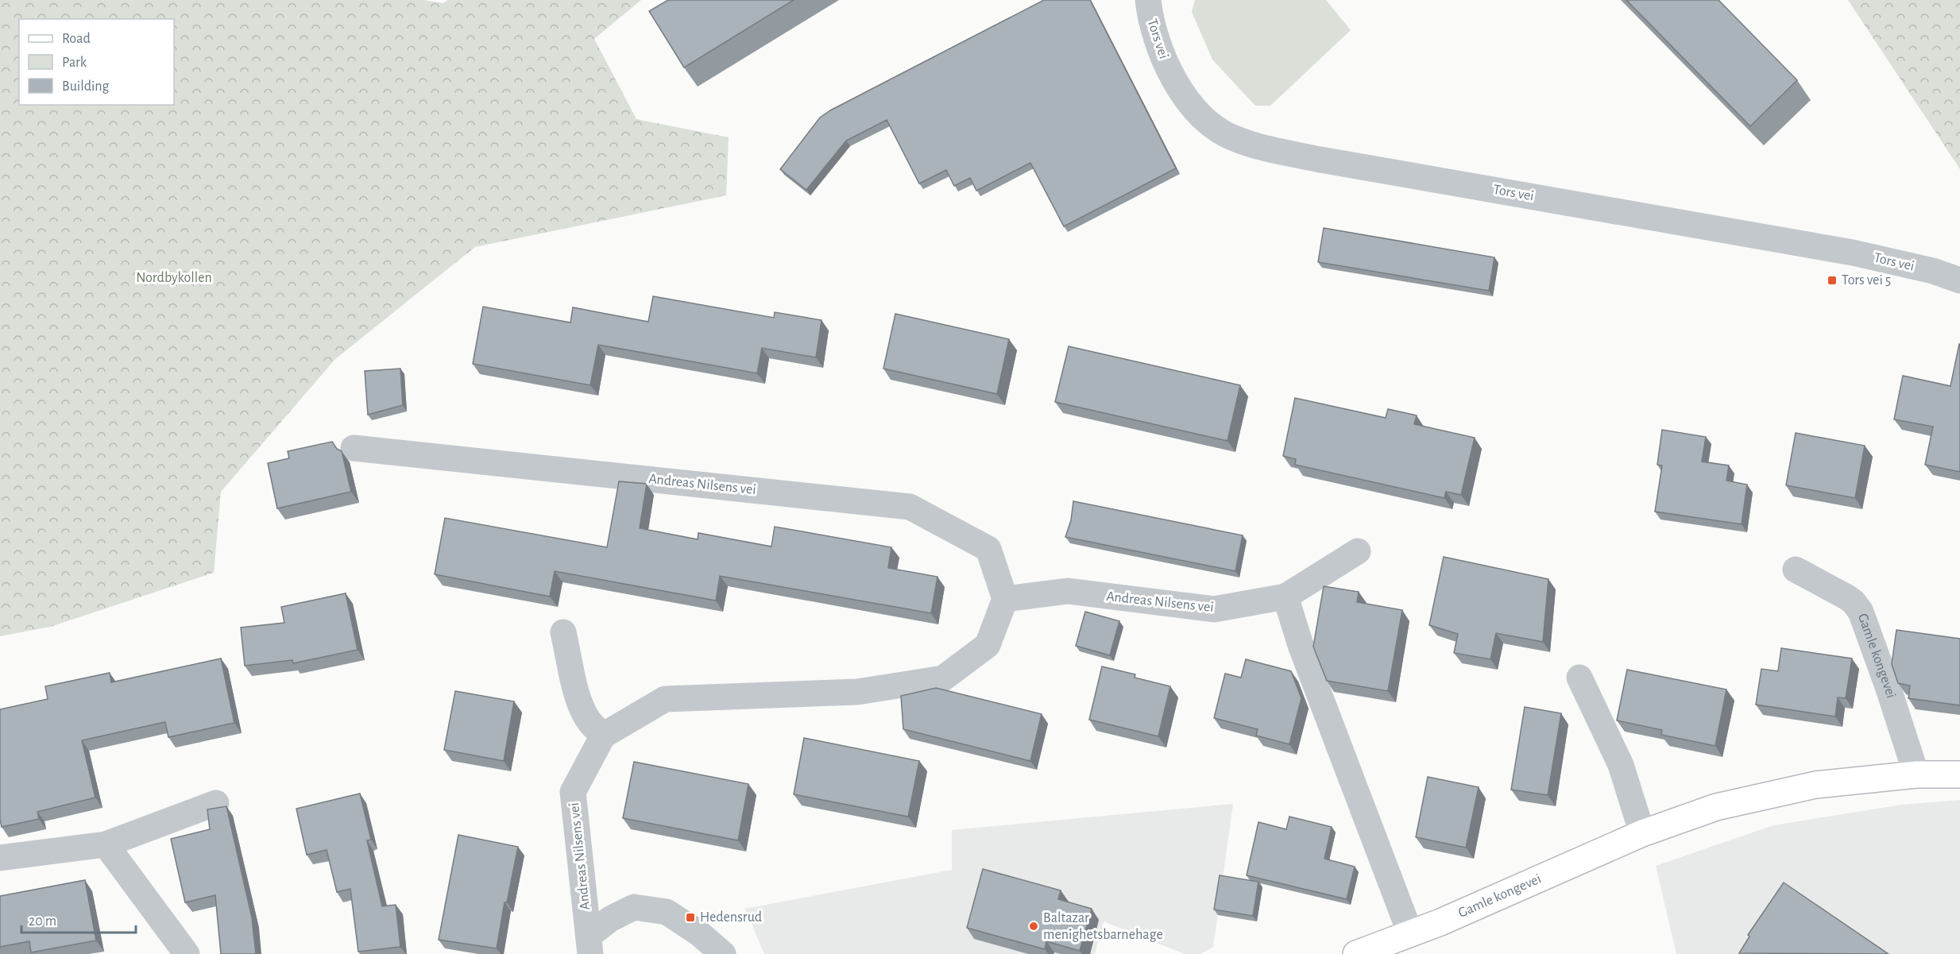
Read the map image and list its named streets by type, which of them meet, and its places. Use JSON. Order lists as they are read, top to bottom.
{
  "streets": {
    "main road": ["Gamle kongevei"],
    "street": ["Tors vei", "Andreas Nilsens vei"]
  },
  "parks": ["Nordbykollen"],
  "places": {
    "transit": ["Tors vei 5", "Hedensrud"],
    "other": ["Baltazar menighetsbarnehage"]
  },
  "legend": ["Road", "Park", "Building"],
  "scale_bar": "20 m"
}
